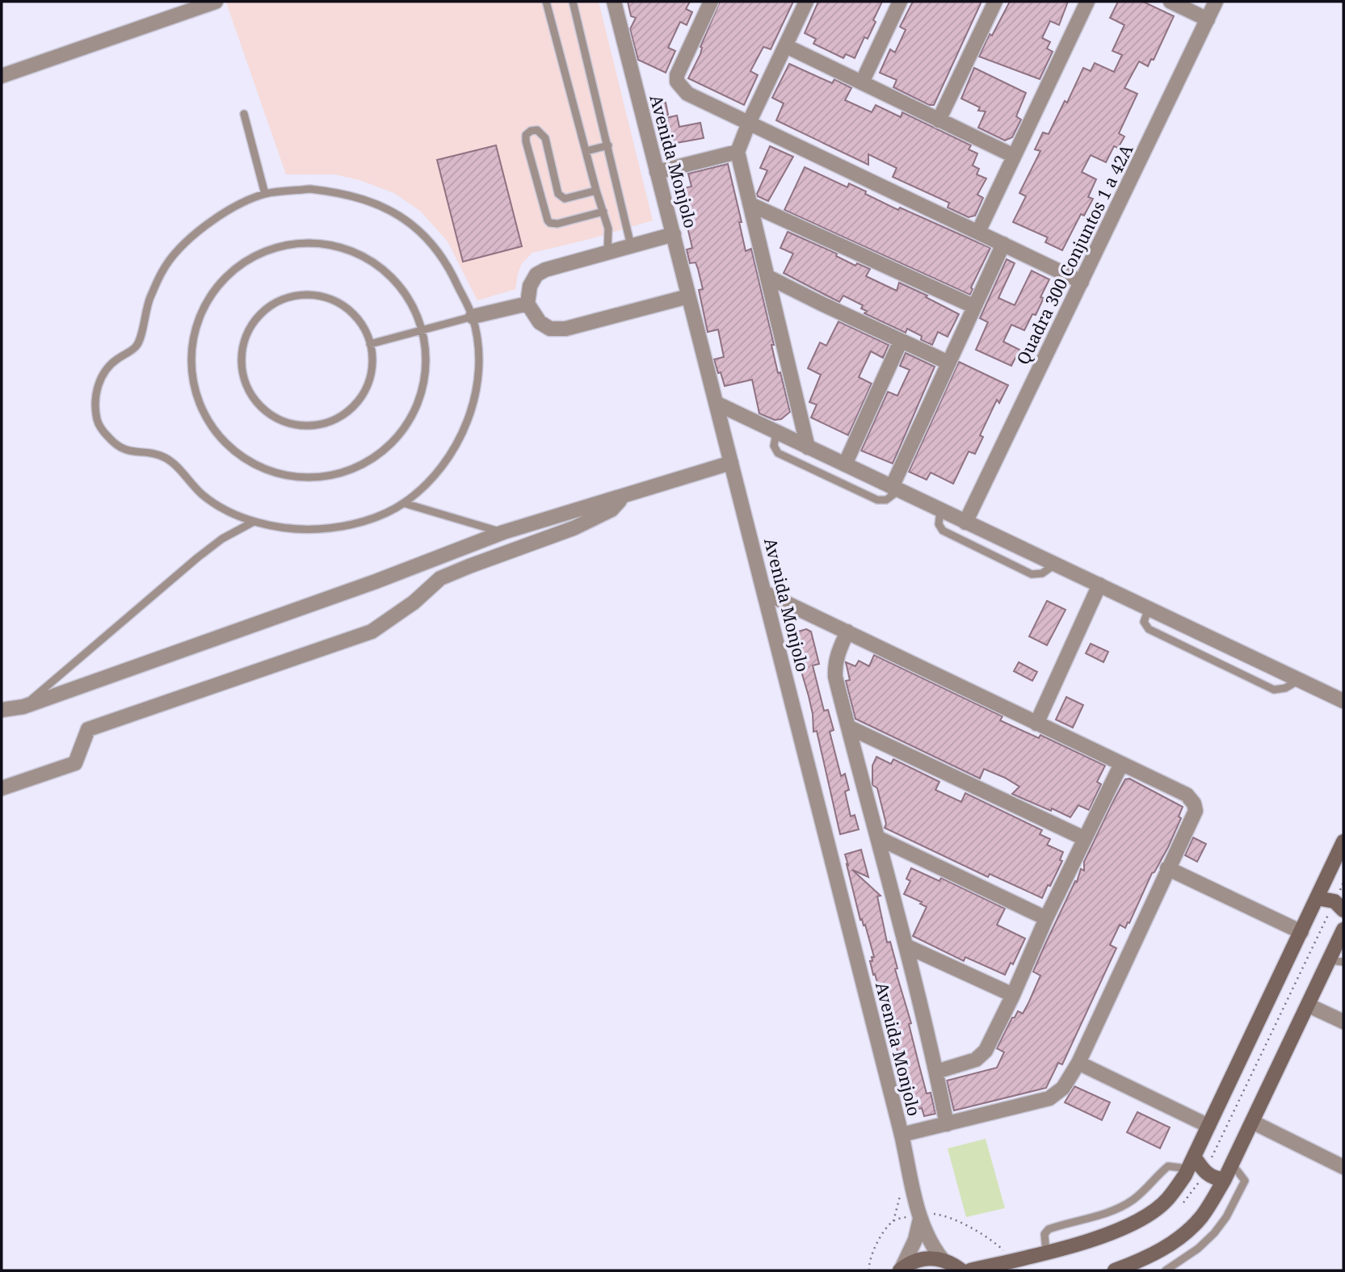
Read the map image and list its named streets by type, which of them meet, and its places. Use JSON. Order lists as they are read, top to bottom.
{
  "streets": {
    "street": ["Avenida Monjolo", "Quadra 300 Conjuntos 1 a 42A"]
  }
}
